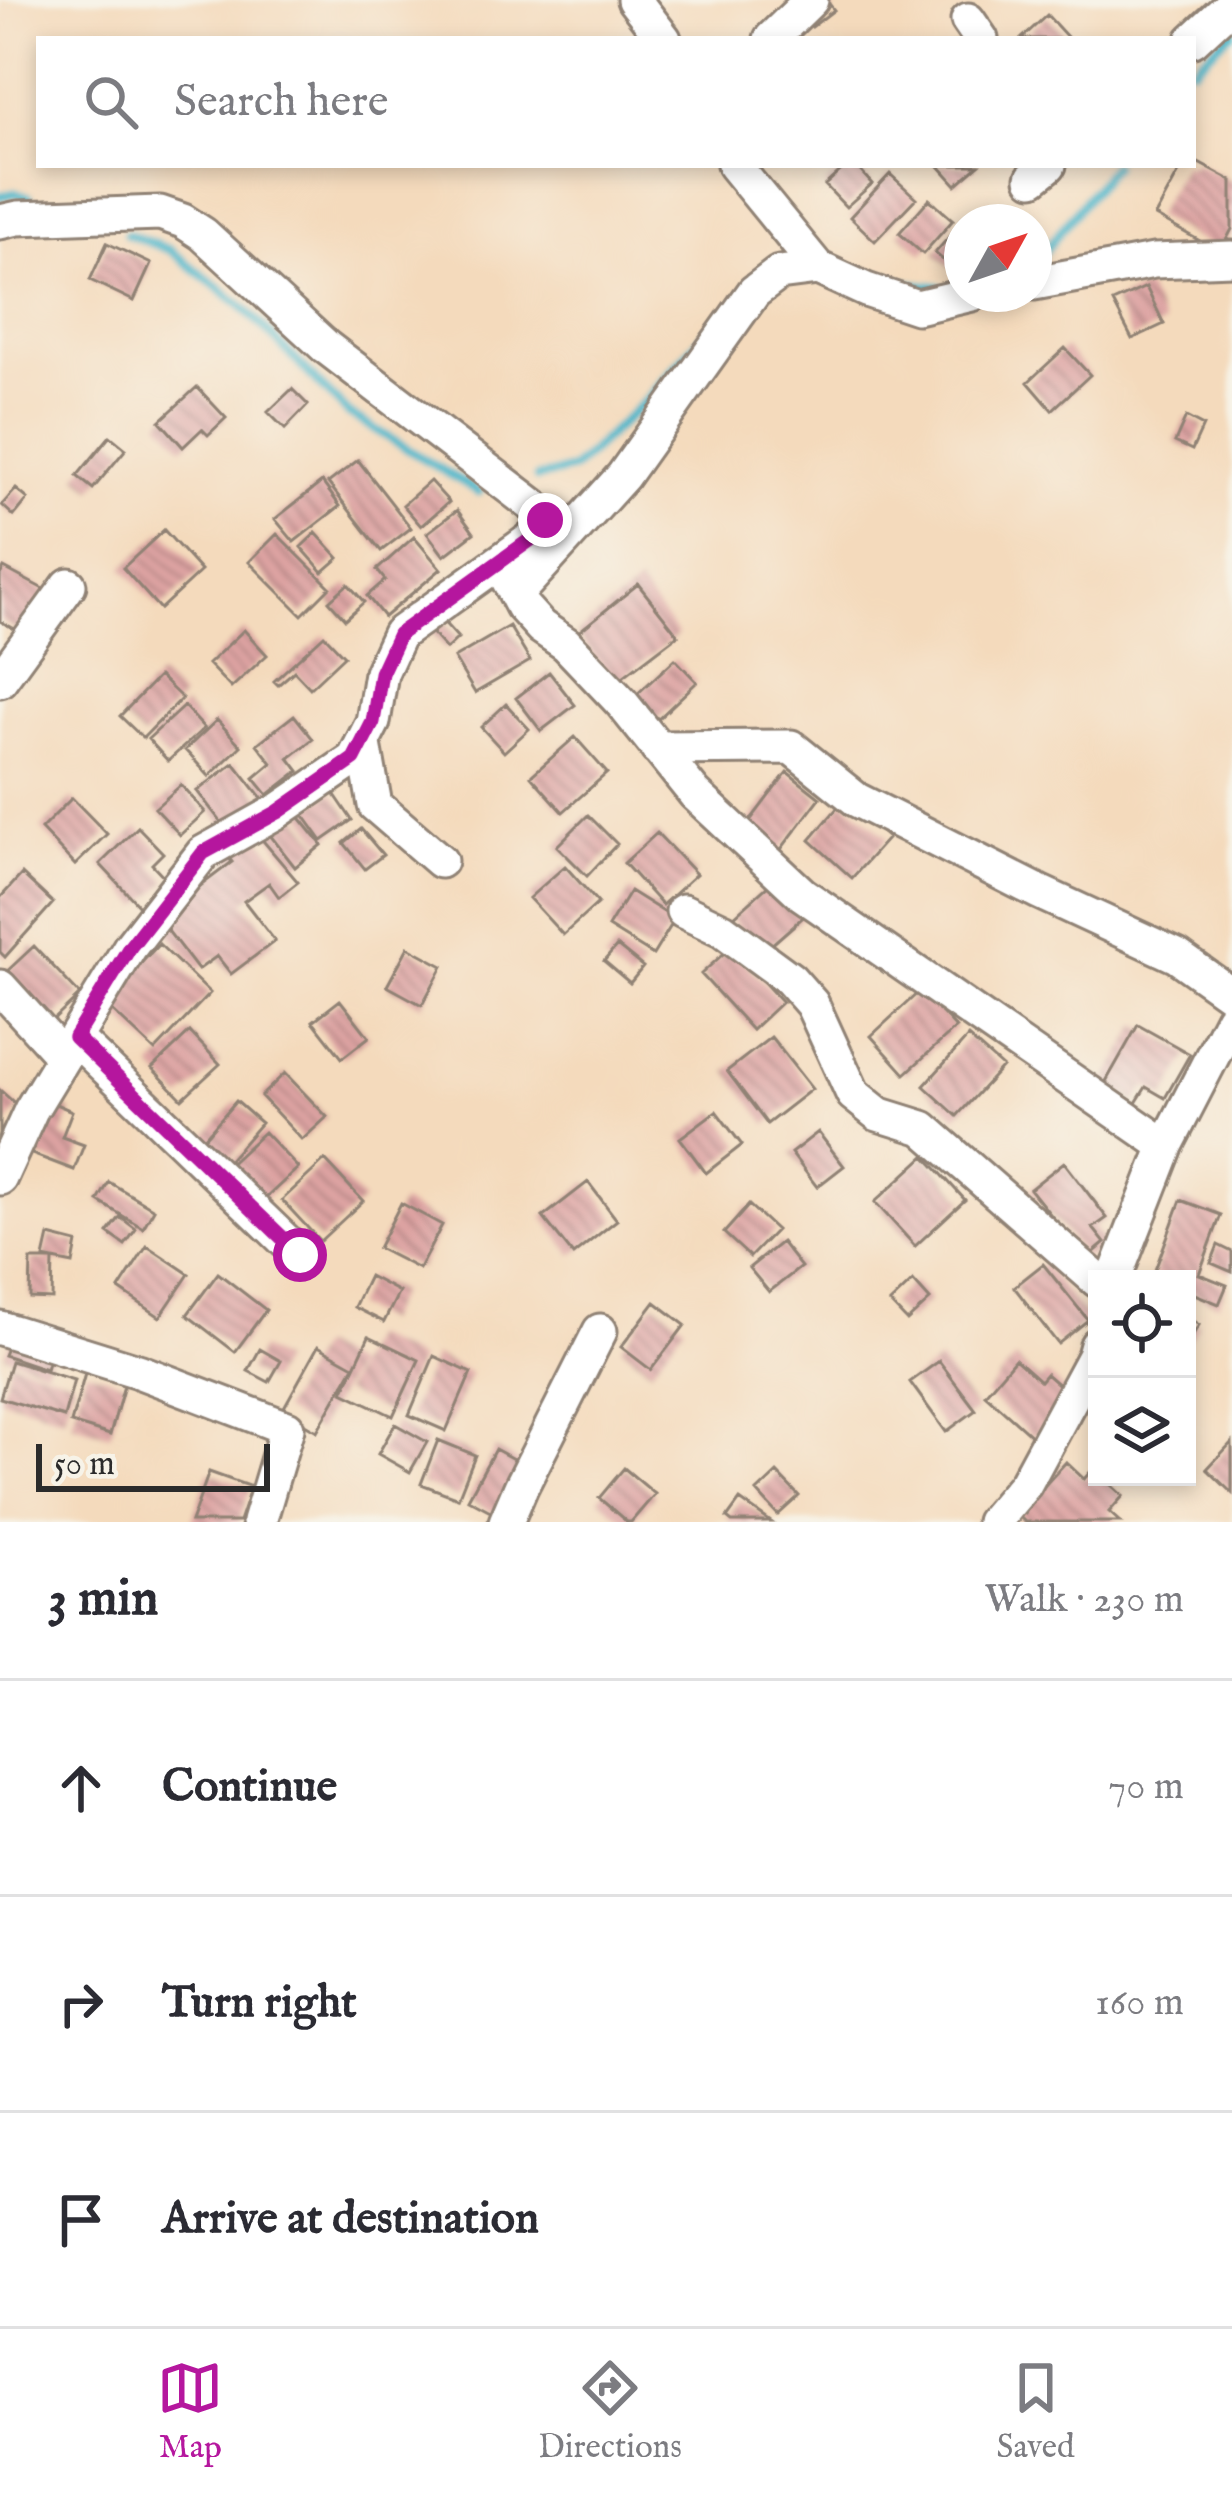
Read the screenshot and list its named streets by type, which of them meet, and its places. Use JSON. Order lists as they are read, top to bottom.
{
  "scale_bar": "50 m",
  "north": "top right",
  "page": {
    "search": "Search here",
    "scale": "50 m",
    "heading": ["3 min", "Walk · 230 m"],
    "list": [
      ["Continue", "70 m"],
      ["Turn right", "160 m"],
      "Arrive at destination"
    ],
    "nav": ["Map", "Directions", "Saved"]
  }
}
